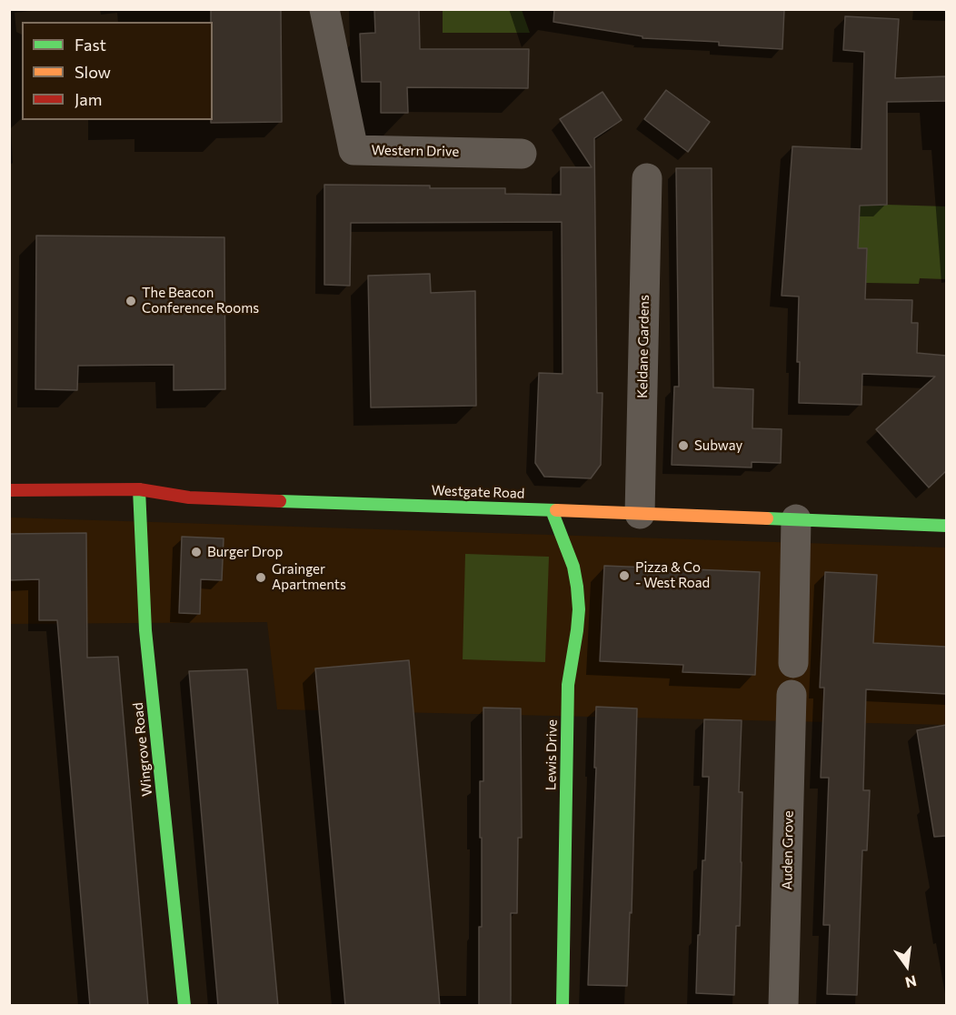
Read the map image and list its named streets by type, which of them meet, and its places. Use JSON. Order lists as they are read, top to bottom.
{
  "streets": {
    "street": [
      "Western Drive",
      "Keldane Gardens",
      "Westgate Road",
      "Wingrove Road",
      "Lewis Drive",
      "Auden Grove"
    ]
  },
  "crossings": [
    ["Keldane Gardens", "Westgate Road"],
    ["Westgate Road", "Wingrove Road"],
    ["Westgate Road", "Lewis Drive"]
  ],
  "places": [
    "The Beacon Conference Rooms",
    "Subway",
    "Burger Drop",
    "Pizza & Co - West Road",
    "Grainger Apartments"
  ],
  "legend": ["Fast", "Slow", "Jam"],
  "north": "bottom"
}
